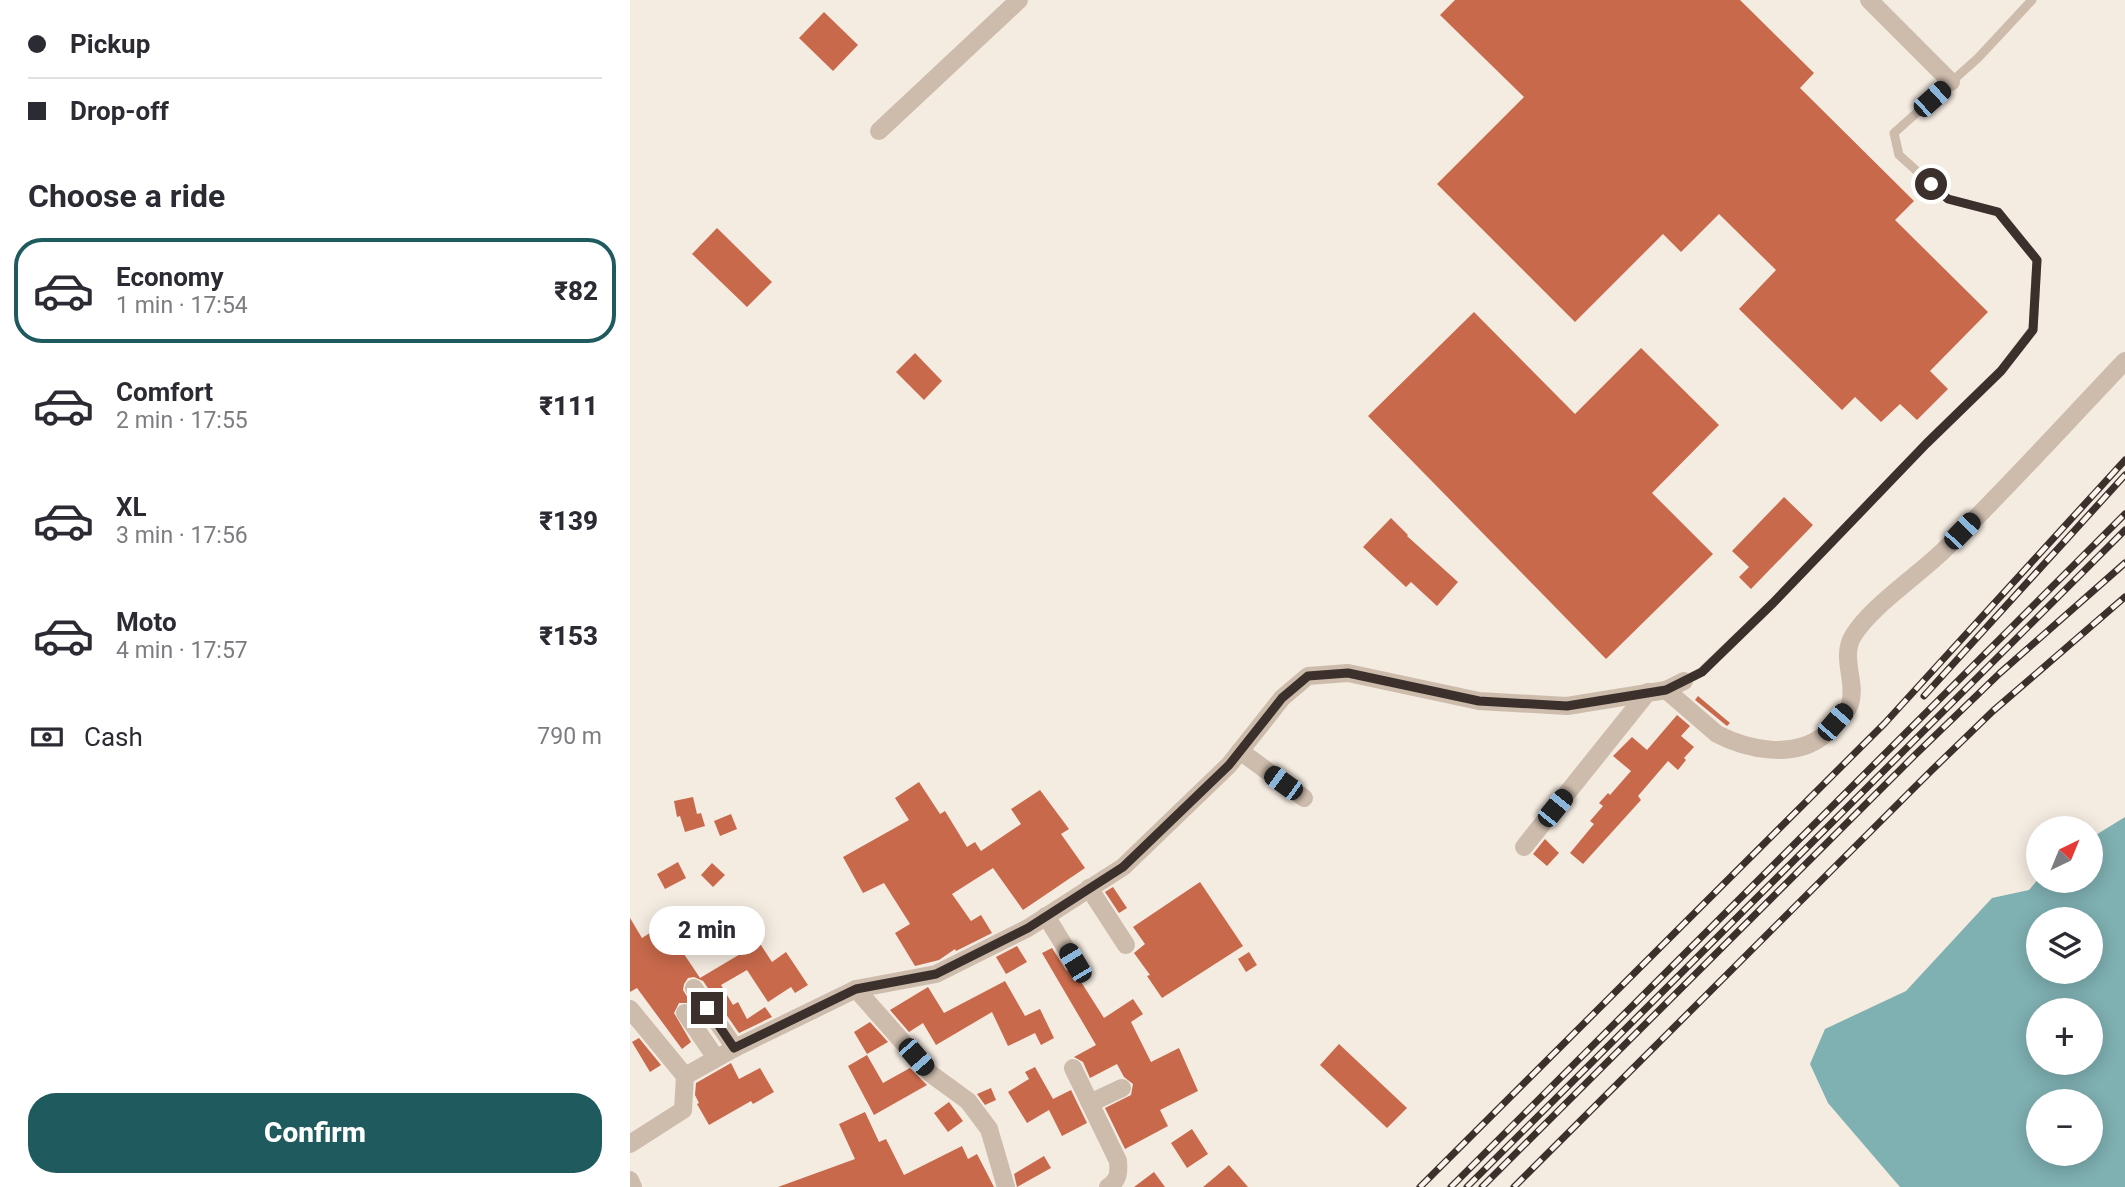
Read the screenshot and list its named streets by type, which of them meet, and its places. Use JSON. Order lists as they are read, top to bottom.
{
  "north": "top right",
  "page": {
    "banner": ["Pickup", "Drop-off"],
    "heading": "Choose a ride",
    "list": [
      {
        "name": "Economy",
        "note": "1 min · 17:54",
        "value": "₹82"
      },
      {
        "name": "Comfort",
        "note": "2 min · 17:55",
        "value": "₹111"
      },
      {
        "name": "XL",
        "note": "3 min · 17:56",
        "value": "₹139"
      },
      {
        "name": "Moto",
        "note": "4 min · 17:57",
        "value": "₹153"
      }
    ],
    "pay": ["Cash", "790 m"],
    "map_buttons": ["+", "−"],
    "bubble": "2 min",
    "buttons": "Confirm"
  }
}
